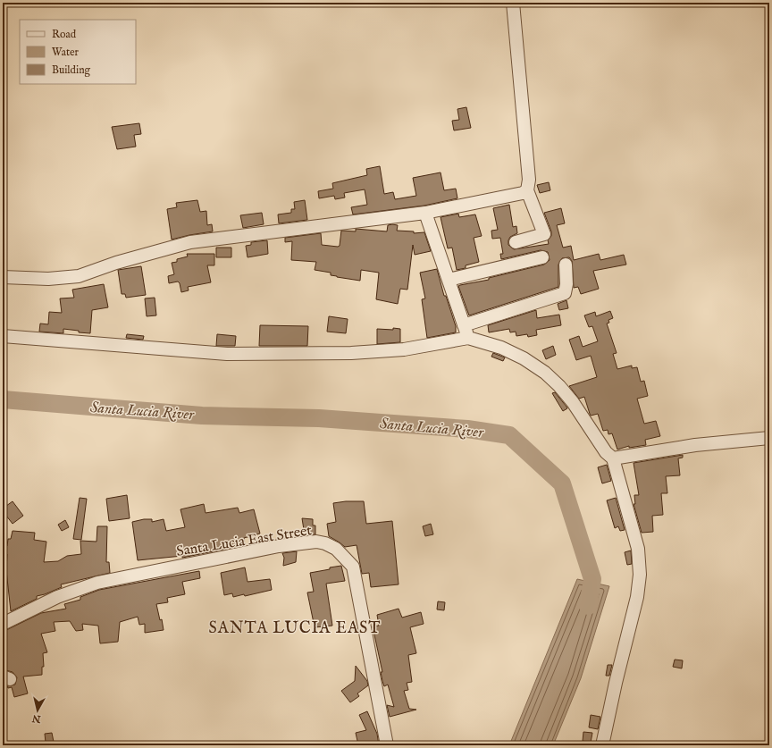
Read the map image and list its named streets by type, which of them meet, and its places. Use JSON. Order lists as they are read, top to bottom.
{
  "streets": {
    "street": ["Santa Lucia East Street"]
  },
  "districts": ["SANTA LUCIA EAST"],
  "water": ["Santa Lucia River"],
  "legend": ["Road", "Water", "Building"],
  "north": "bottom"
}
